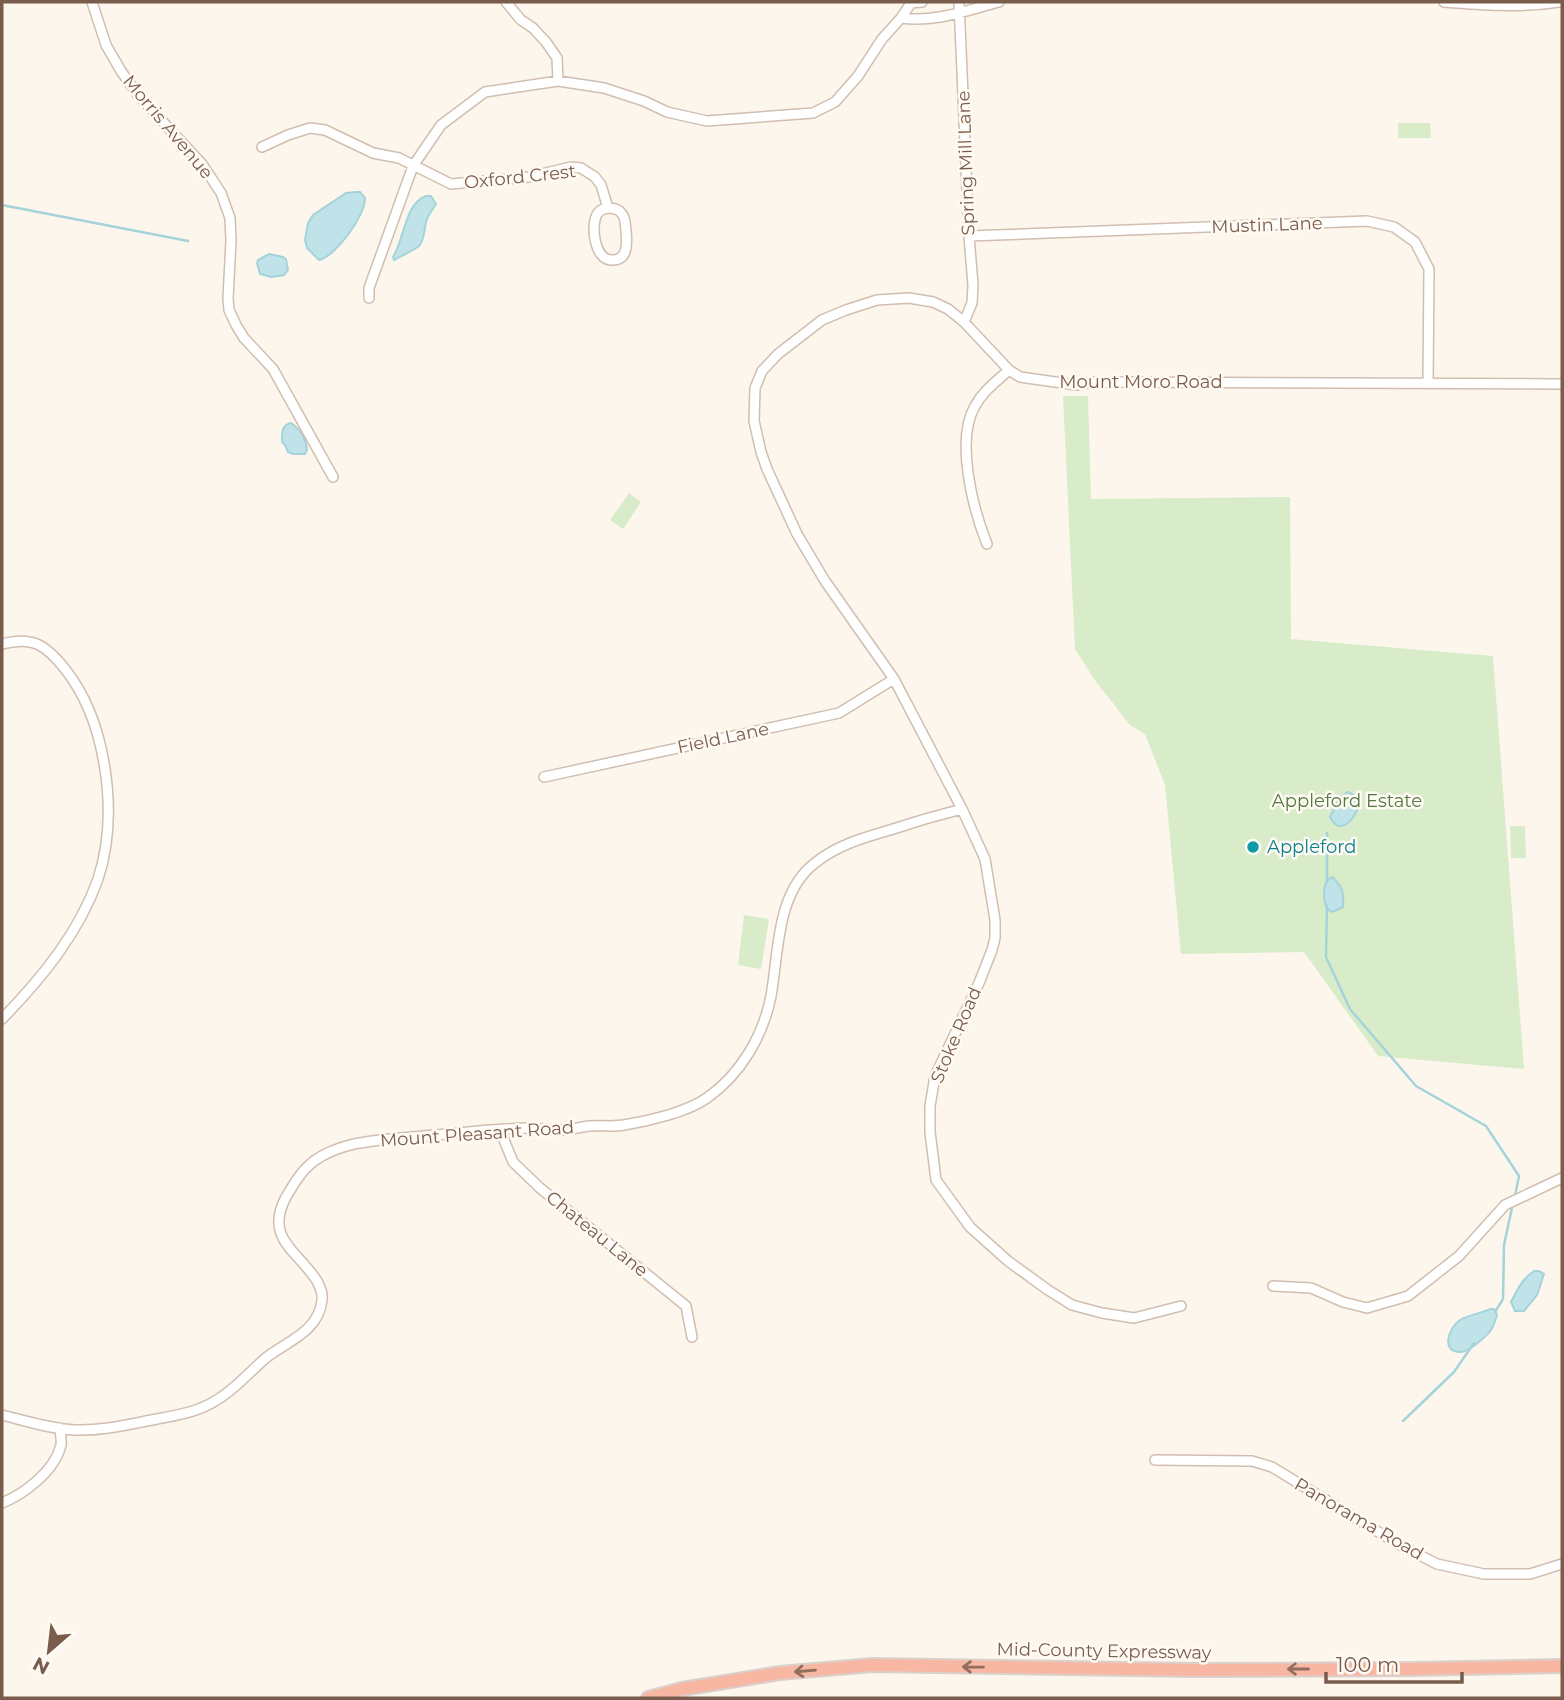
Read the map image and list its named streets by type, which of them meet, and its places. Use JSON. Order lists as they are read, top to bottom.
{
  "streets": {
    "highway": ["Mid-County Expressway"],
    "street": [
      "Morris Avenue",
      "Spring Mill Lane",
      "Oxford Crest",
      "Mustin Lane",
      "Mount Moro Road",
      "Field Lane",
      "Stoke Road",
      "Mount Pleasant Road",
      "Chateau Lane",
      "Panorama Road"
    ]
  },
  "crossings": [
    ["Spring Mill Lane", "Mustin Lane"],
    ["Spring Mill Lane", "Mount Moro Road"],
    ["Mustin Lane", "Mount Moro Road"],
    ["Mount Moro Road", "Field Lane"],
    ["Mount Moro Road", "Stoke Road"],
    ["Mount Moro Road", "Mount Pleasant Road"],
    ["Stoke Road", "Mount Pleasant Road"],
    ["Mount Pleasant Road", "Chateau Lane"]
  ],
  "one_way": ["Mid-County Expressway"],
  "parks": ["Appleford Estate"],
  "places": ["Appleford"],
  "scale_bar": "100 m",
  "north": "bottom left"
}
